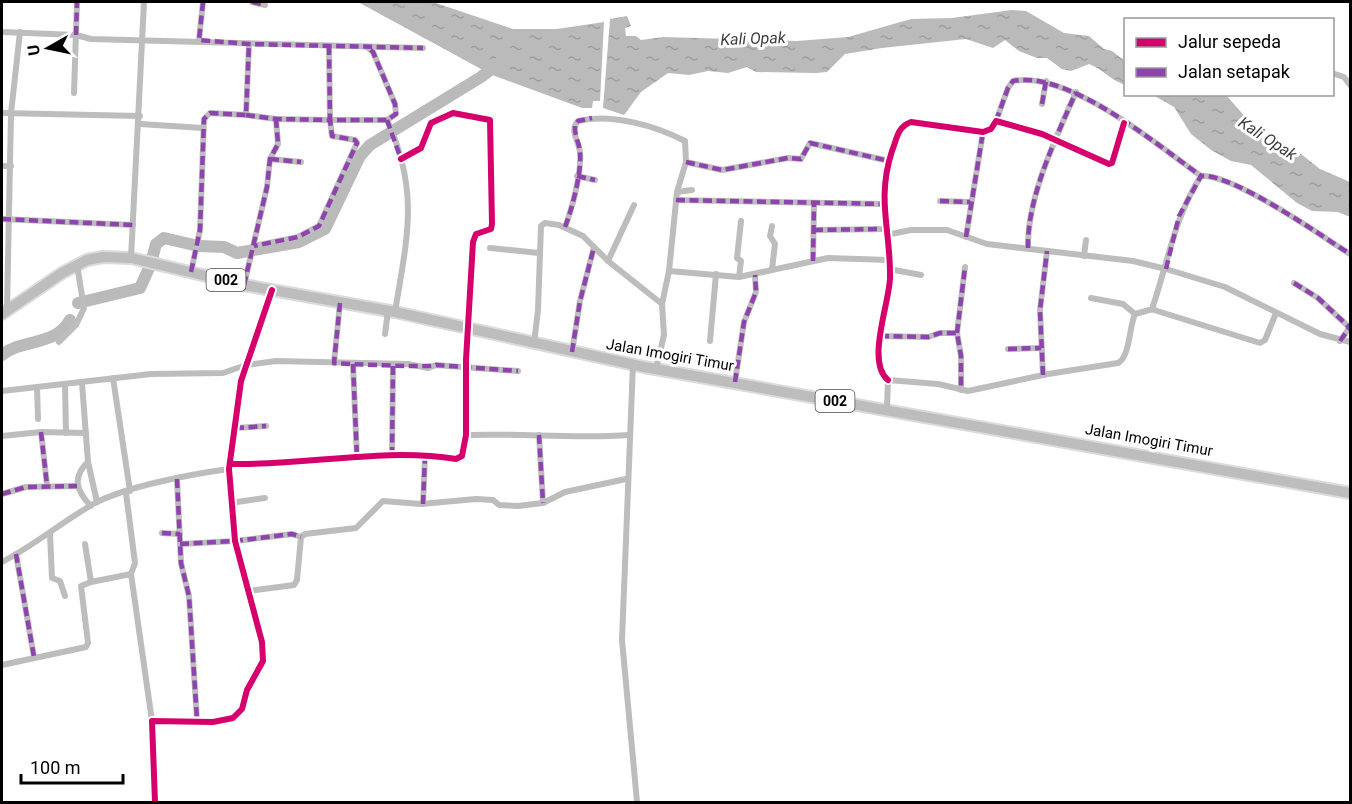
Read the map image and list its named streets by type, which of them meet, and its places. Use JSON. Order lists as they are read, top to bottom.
{
  "streets": {
    "main road": ["002", "Jalan Imogiri Timur"]
  },
  "water": ["Kali Opak"],
  "legend": ["Jalur sepeda", "Jalan setapak"],
  "scale_bar": "100 m",
  "north": "left"
}
